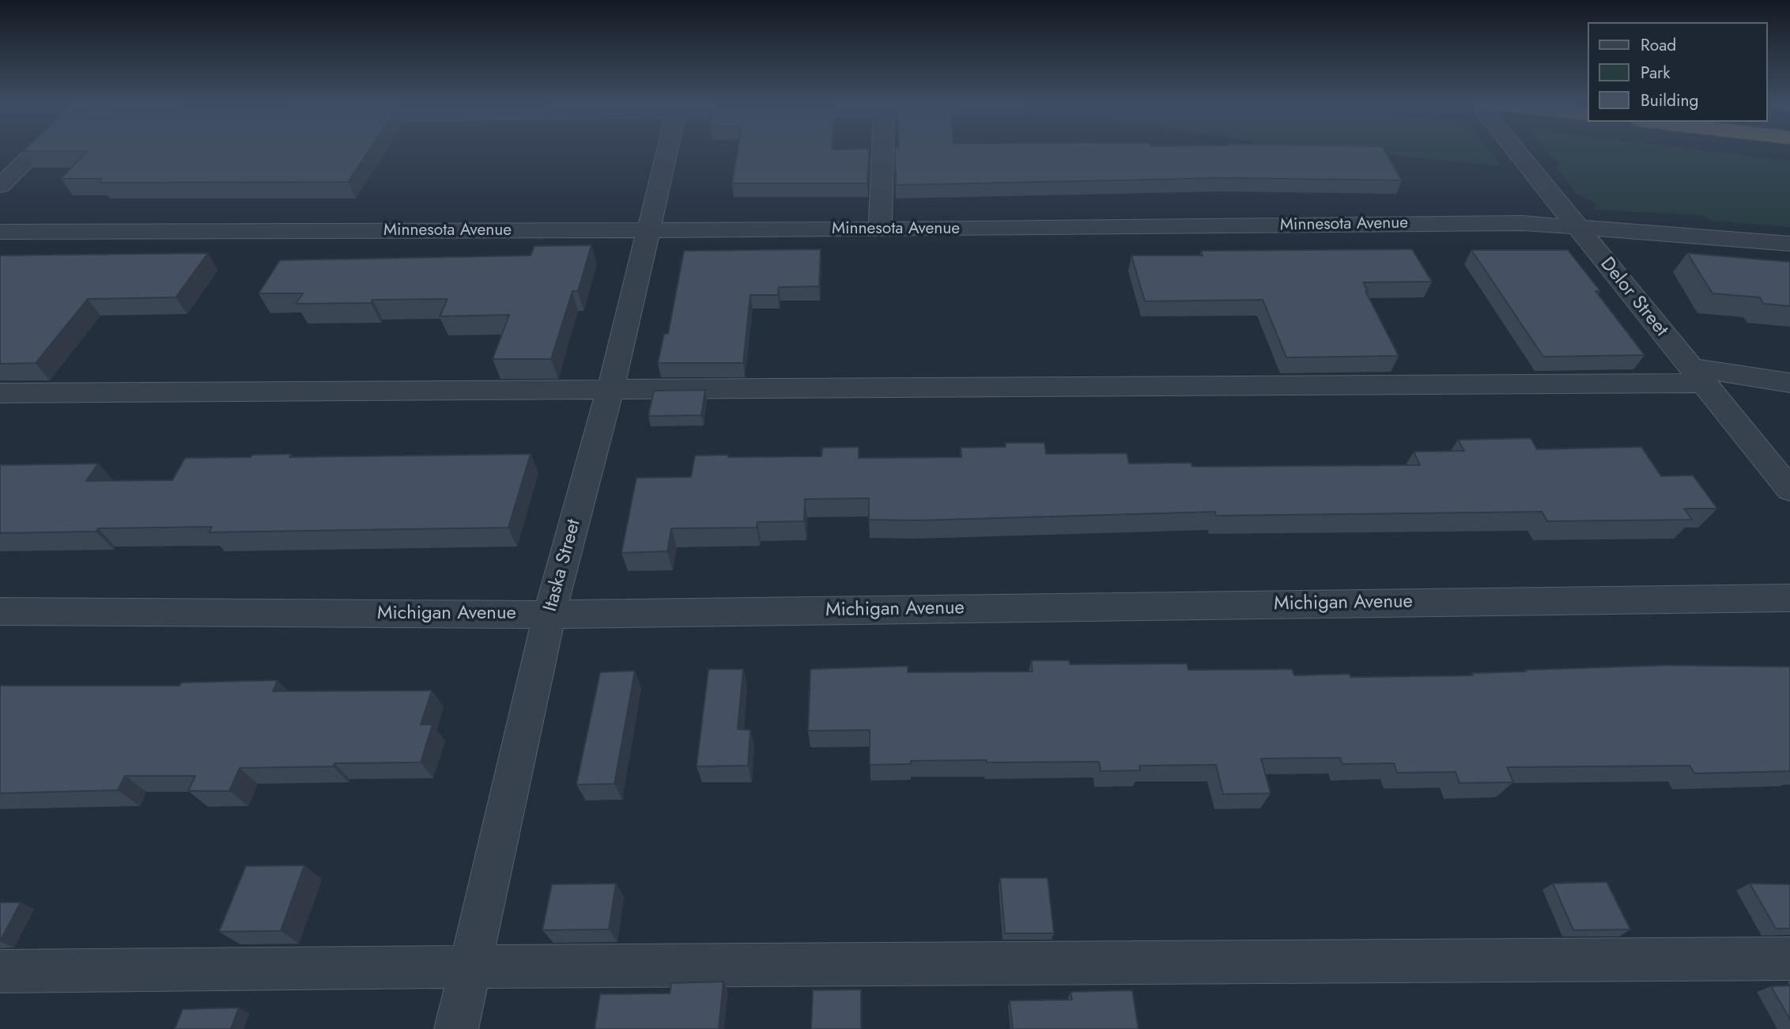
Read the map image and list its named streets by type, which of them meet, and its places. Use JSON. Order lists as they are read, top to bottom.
{
  "streets": {
    "street": [
      "Minnesota Avenue",
      "Delor Street",
      "Itaska Street",
      "Michigan Avenue"
    ]
  },
  "crossings": [
    ["Minnesota Avenue", "Delor Street"],
    ["Minnesota Avenue", "Itaska Street"],
    ["Itaska Street", "Michigan Avenue"]
  ],
  "legend": ["Road", "Park", "Building"]
}
